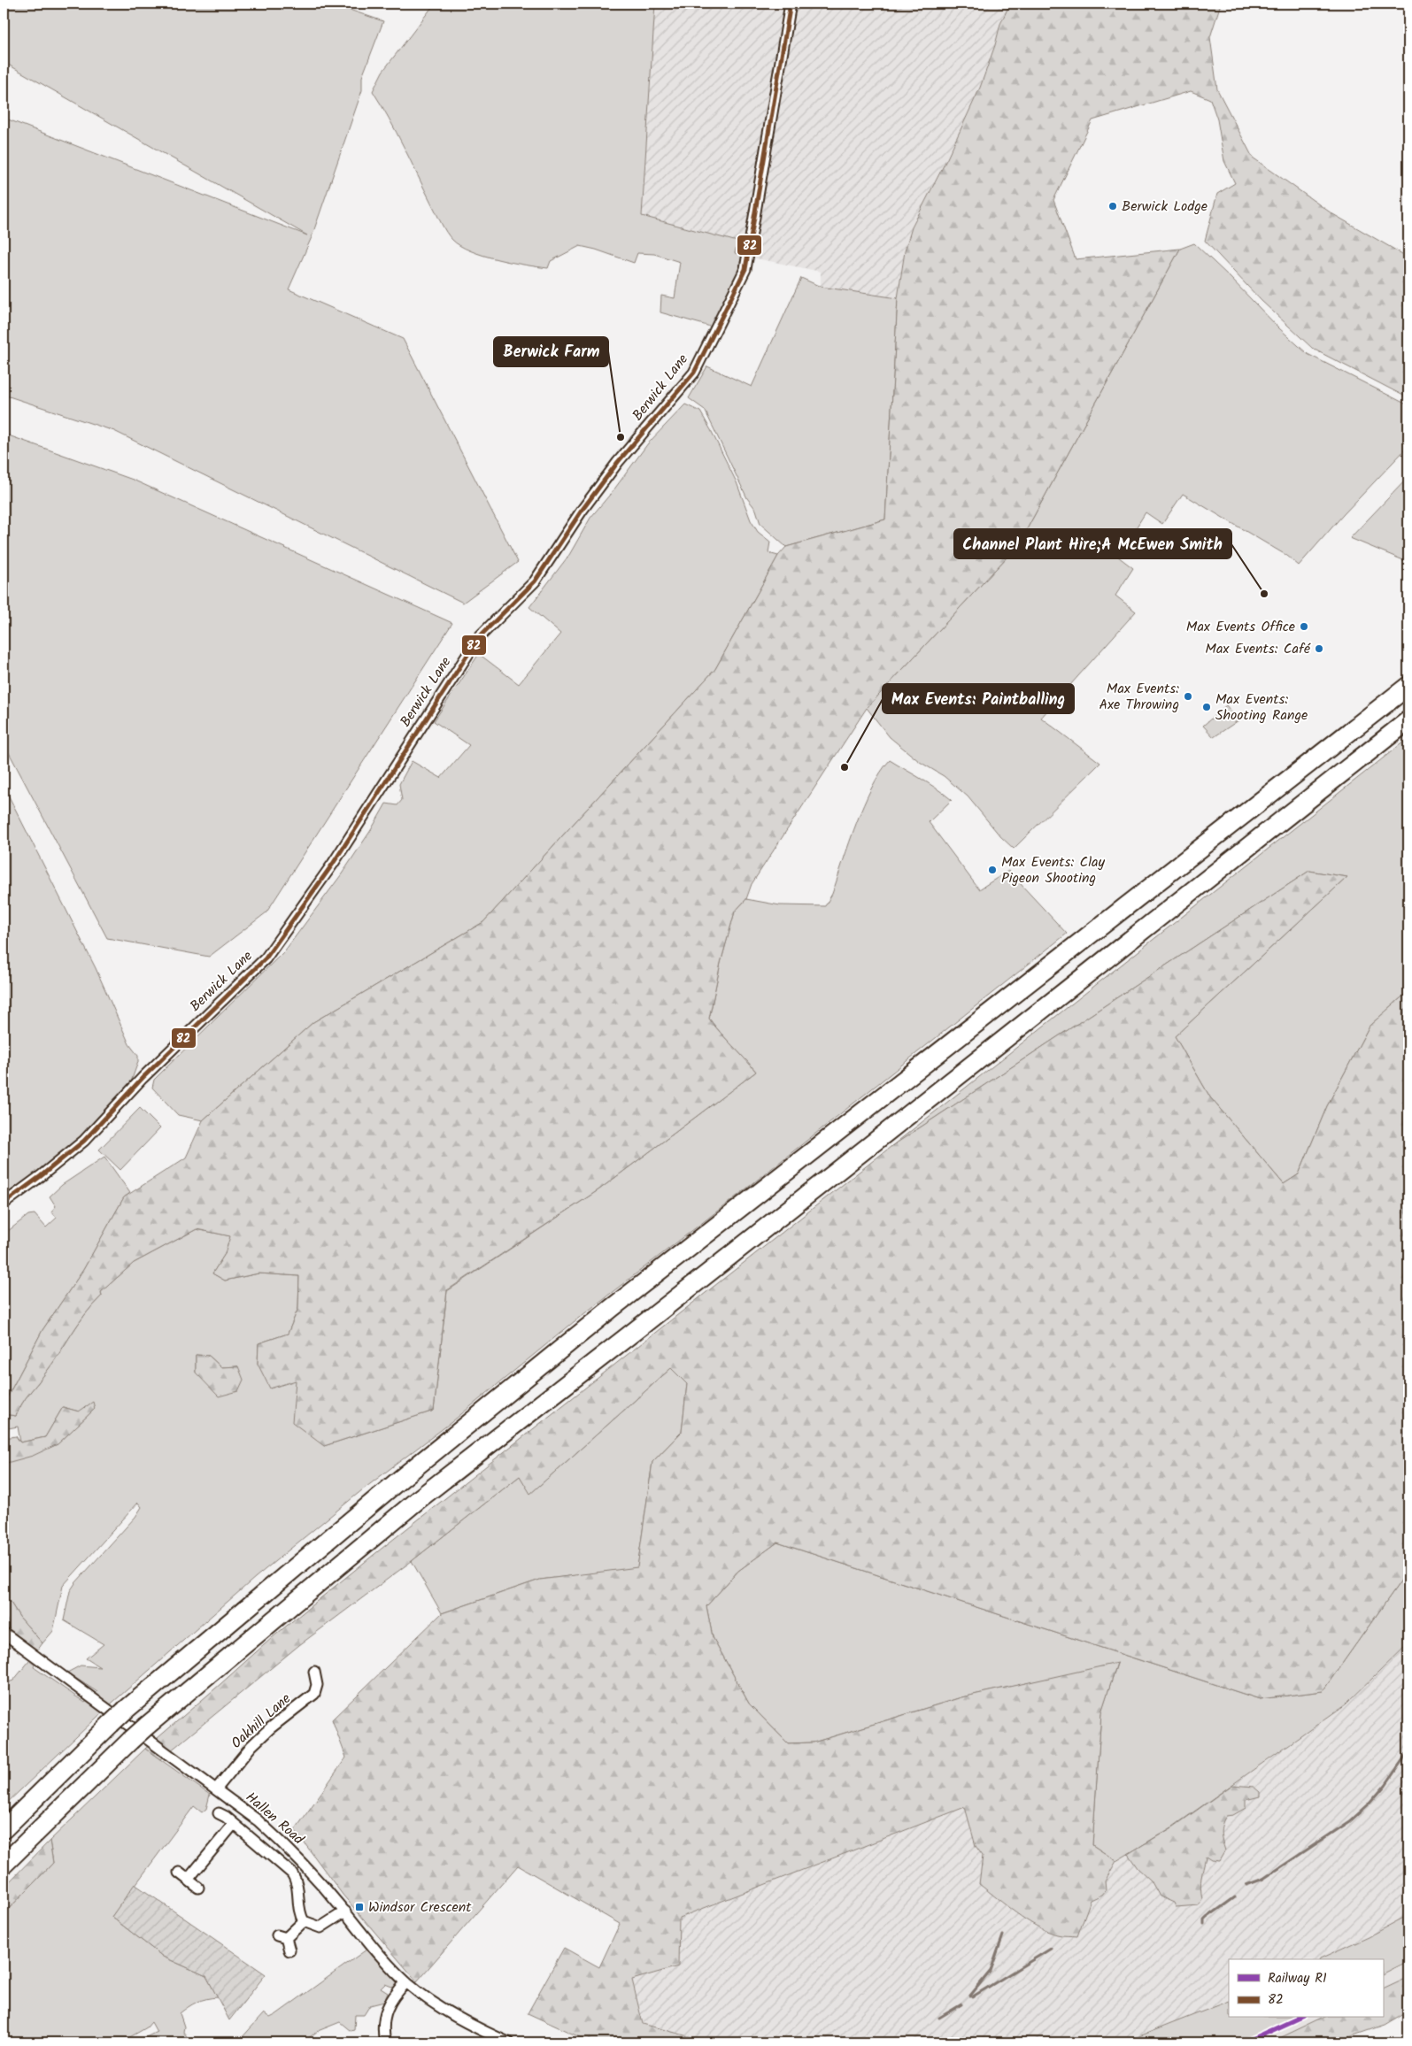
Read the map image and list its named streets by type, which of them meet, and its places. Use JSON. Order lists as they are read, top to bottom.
{
  "streets": {
    "street": ["Berwick Lane", "Oakhill Lane", "Hallen Road"]
  },
  "crossings": [
    ["Oakhill Lane", "Hallen Road"]
  ],
  "places": {
    "other": [
      "Berwick Lodge",
      "Berwick Farm",
      "Channel Plant Hire;A McEwen Smith",
      "Max Events Office",
      "Max Events: Café",
      "Max Events: Axe Throwing",
      "Max Events: Shooting Range",
      "Max Events: Paintballing",
      "Max Events: Clay Pigeon Shooting"
    ],
    "transit": ["Windsor Crescent"]
  },
  "lines": ["transit line 82", "rail line R1"],
  "legend": ["Railway R1", "82"]
}
